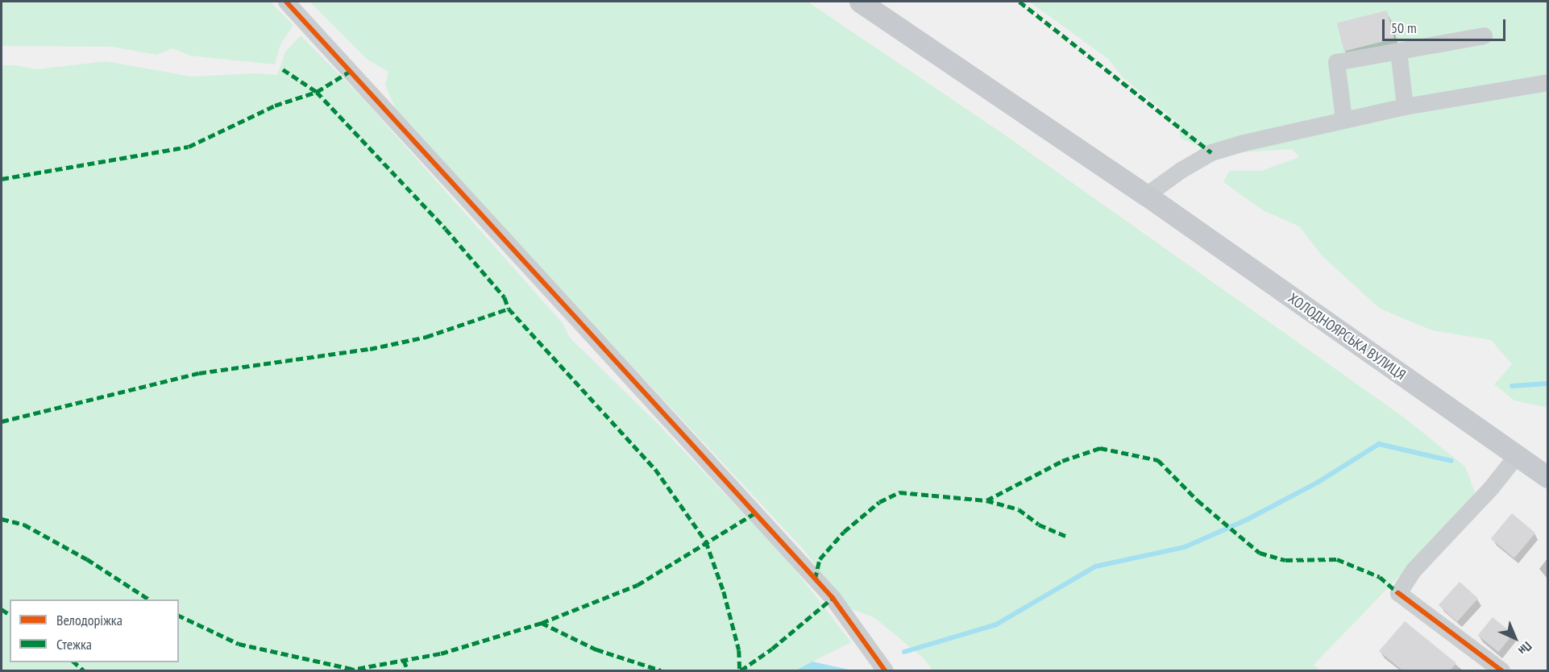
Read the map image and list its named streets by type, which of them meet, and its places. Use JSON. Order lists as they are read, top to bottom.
{
  "streets": {
    "main road": ["ХОЛОДНОЯРСЬКА ВУЛИЦЯ"]
  },
  "legend": ["Велодоріжка", "Стежка"],
  "scale_bar": "50 m",
  "north": "bottom right"
}
